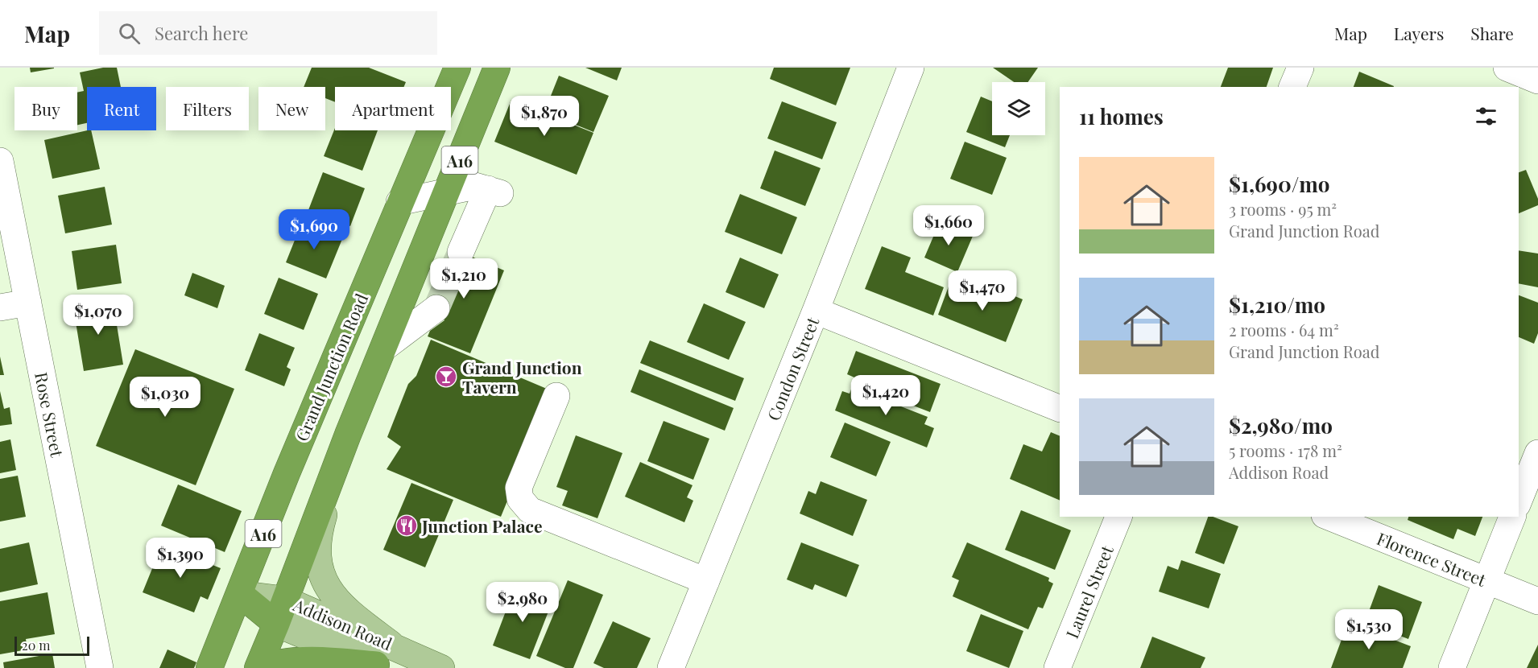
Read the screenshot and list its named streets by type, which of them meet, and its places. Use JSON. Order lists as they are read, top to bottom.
{
  "streets": {
    "highway": ["A16", "Grand Junction Road"],
    "main road": ["Addison Road"],
    "street": [
      "Condon Street",
      "Rose Street",
      "Florence Street",
      "Laurel Street"
    ]
  },
  "crossings": [
    ["A16", "Addison Road"],
    ["Grand Junction Road", "Addison Road"]
  ],
  "places": {
    "bar": ["Grand Junction Tavern"],
    "restaurant": ["Junction Palace"]
  },
  "scale_bar": "20 m",
  "page": {
    "header": "Map",
    "search": "Search here",
    "nav": ["Map", "Layers", "Share"],
    "chip": [
      "Buy",
      "Rent",
      "Filters",
      "New",
      "Apartment"
    ],
    "heading": "11 homes",
    "price": [
      "$1,870",
      "$1,660",
      "$1,690",
      "$1,210",
      "$1,470",
      "$1,070",
      "$1,420",
      "$1,030",
      "$1,390",
      "$2,980",
      "$1,530"
    ],
    "list": [
      {
        "name": "$1,690/mo",
        "note": "3 rooms · 95 m² · Grand Junction Road"
      },
      {
        "name": "$1,210/mo",
        "note": "2 rooms · 64 m² · Grand Junction Road"
      },
      {
        "name": "$2,980/mo",
        "note": "5 rooms · 178 m² · Addison Road"
      }
    ],
    "scale": "20 m"
  }
}
